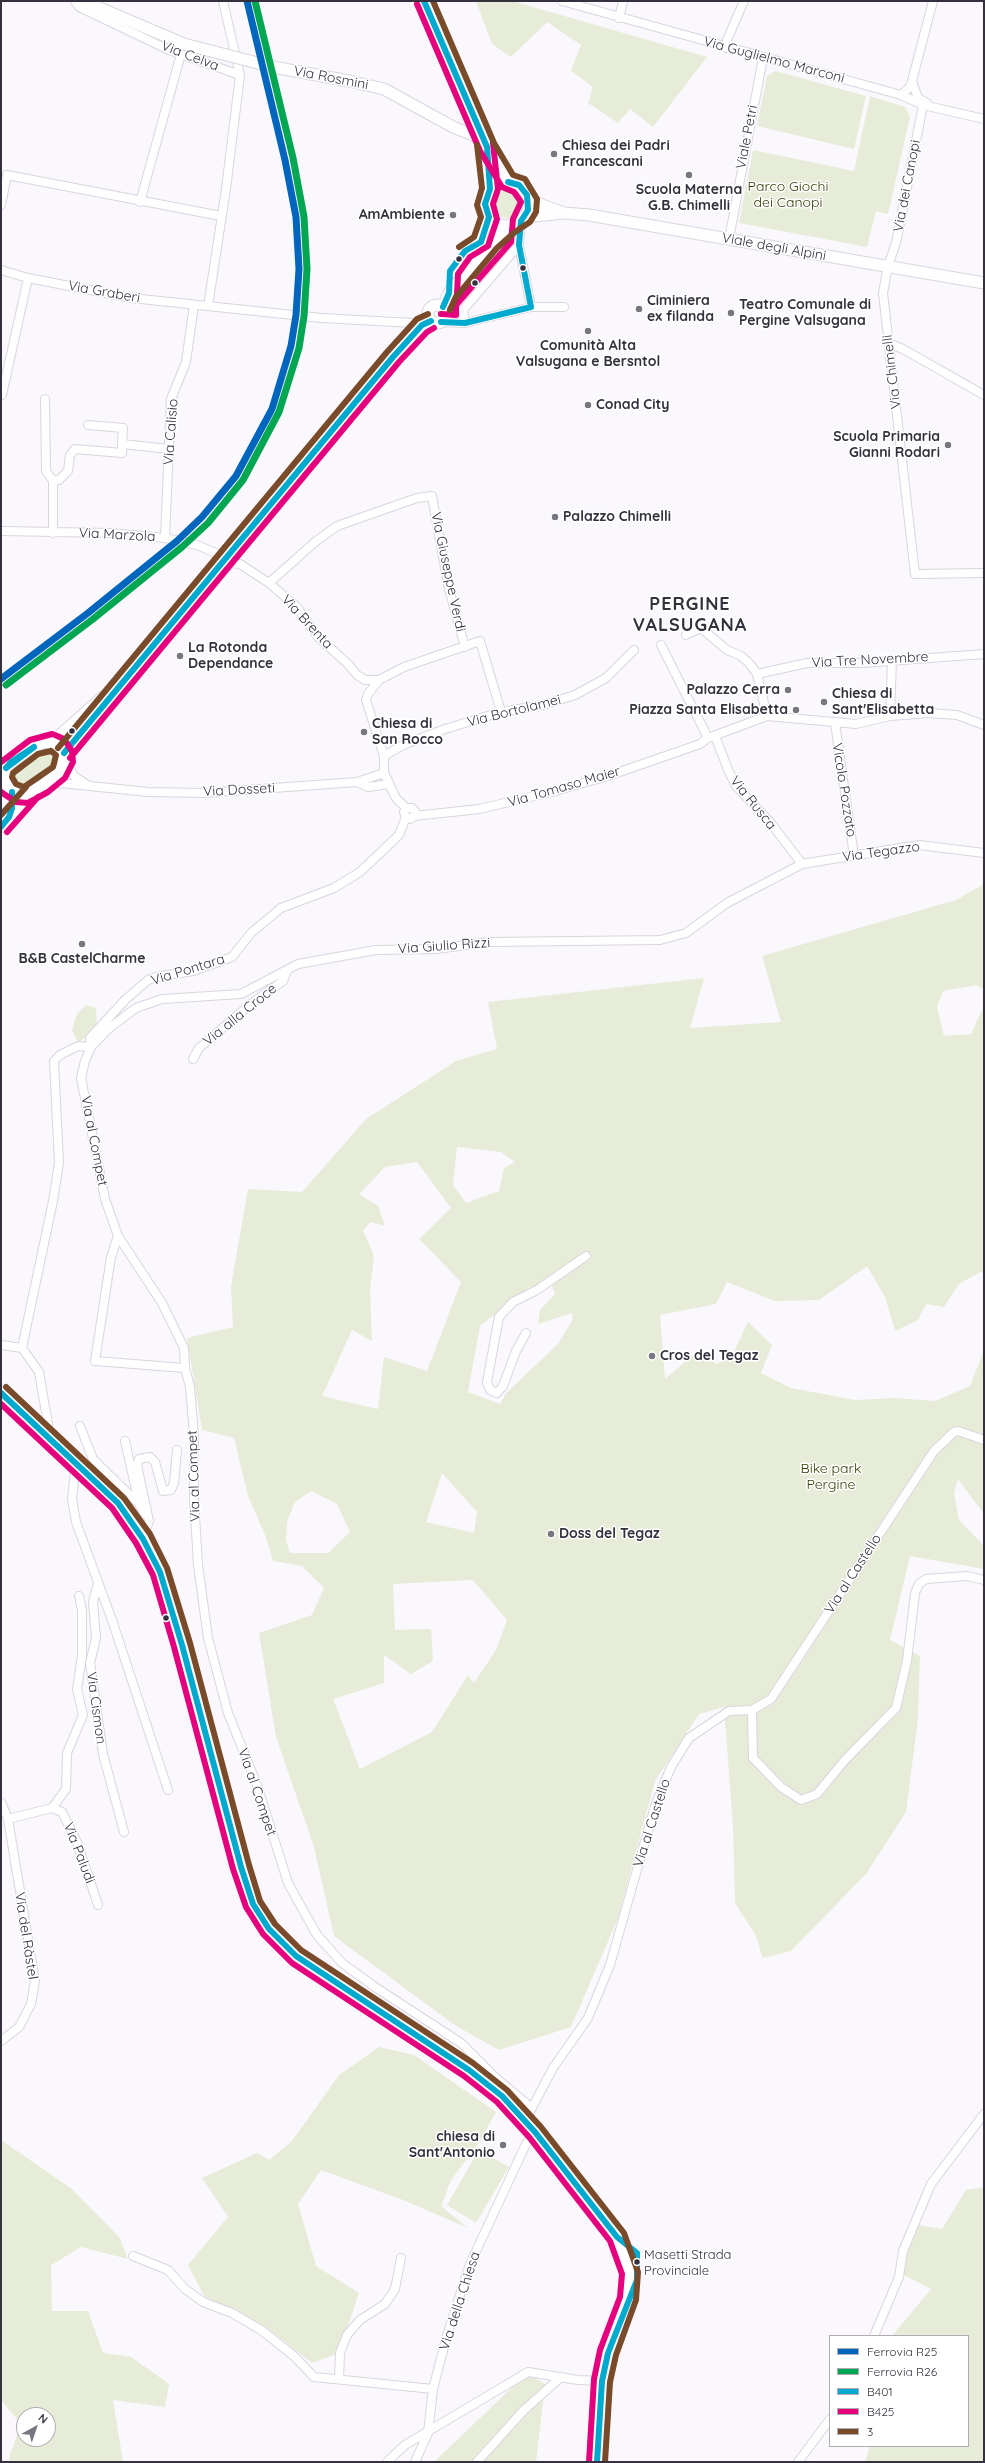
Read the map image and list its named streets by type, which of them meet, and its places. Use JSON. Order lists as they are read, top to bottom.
{
  "streets": {
    "main road": ["Via Rosmini", "Viale degli Alpini"],
    "street": [
      "Via Celva",
      "Via Guglielmo Marconi",
      "Viale Petri",
      "Via dei Canopi",
      "Via Graberi",
      "Via Chimelli",
      "Via Calisio",
      "Via Marzola",
      "Via Giuseppe Verdi",
      "Via Brenta",
      "Via Tre Novembre",
      "Via Bortolamei",
      "Via Tomaso Maier",
      "Via Dosseti",
      "Vicolo Pozzato",
      "Via Rusca",
      "Via Tegazzo",
      "Via Giulio Rizzi",
      "Via Pontara",
      "Via alla Croce",
      "Via al Compet",
      "Via al Castello",
      "Via Cismon",
      "Via Paludi",
      "Via del Ràstel",
      "Via della Chiesa"
    ]
  },
  "crossings": [
    ["Via Celva", "Via Rosmini"],
    ["Via Guglielmo Marconi", "Viale Petri"],
    ["Via Guglielmo Marconi", "Via dei Canopi"],
    ["Viale Petri", "Viale degli Alpini"],
    ["Via dei Canopi", "Viale degli Alpini"],
    ["Via dei Canopi", "Via Chimelli"],
    ["Viale degli Alpini", "Via Chimelli"],
    ["Via Graberi", "Via Calisio"],
    ["Via Calisio", "Via Marzola"],
    ["Via Marzola", "Via Brenta"],
    ["Via Giuseppe Verdi", "Via Brenta"],
    ["Via Tomaso Maier", "Via Rusca"],
    ["Via Tomaso Maier", "Via Pontara"],
    ["Vicolo Pozzato", "Via Tegazzo"],
    ["Via Rusca", "Via Tegazzo"],
    ["Via Rusca", "Via Giulio Rizzi"],
    ["Via Tegazzo", "Via Giulio Rizzi"],
    ["Via Giulio Rizzi", "Via Pontara"],
    ["Via Giulio Rizzi", "Via alla Croce"],
    ["Via Giulio Rizzi", "Via al Compet"],
    ["Via Pontara", "Via al Compet"],
    ["Via al Compet", "Via al Castello"],
    ["Via Paludi", "Via del Ràstel"]
  ],
  "districts": ["PERGINE VALSUGANA"],
  "parks": ["Parco Giochi dei Canopi", "Bike park Pergine"],
  "places": [
    "Chiesa dei Padri Francescani",
    "Scuola Materna G.B. Chimelli",
    "AmAmbiente",
    "Ciminiera ex filanda",
    "Teatro Comunale di Pergine Valsugana",
    "Comunità Alta Valsugana e Bersntol",
    "Conad City",
    "Scuola Primaria Gianni Rodari",
    "Palazzo Chimelli",
    "La Rotonda Dependance",
    "Palazzo Cerra",
    "Chiesa di Sant'Elisabetta",
    "Piazza Santa Elisabetta",
    "Chiesa di San Rocco",
    "B&B CastelCharme",
    "Cros del Tegaz",
    "Doss del Tegaz",
    "chiesa di Sant'Antonio",
    "Masetti Strada Provinciale"
  ],
  "lines": [
    "rail line R25",
    "rail line R26",
    "transit line B401",
    "transit line 3",
    "transit line B425"
  ],
  "legend": [
    "Ferrovia R25",
    "Ferrovia R26",
    "B401",
    "B425",
    "3"
  ],
  "north": "top right"
}
